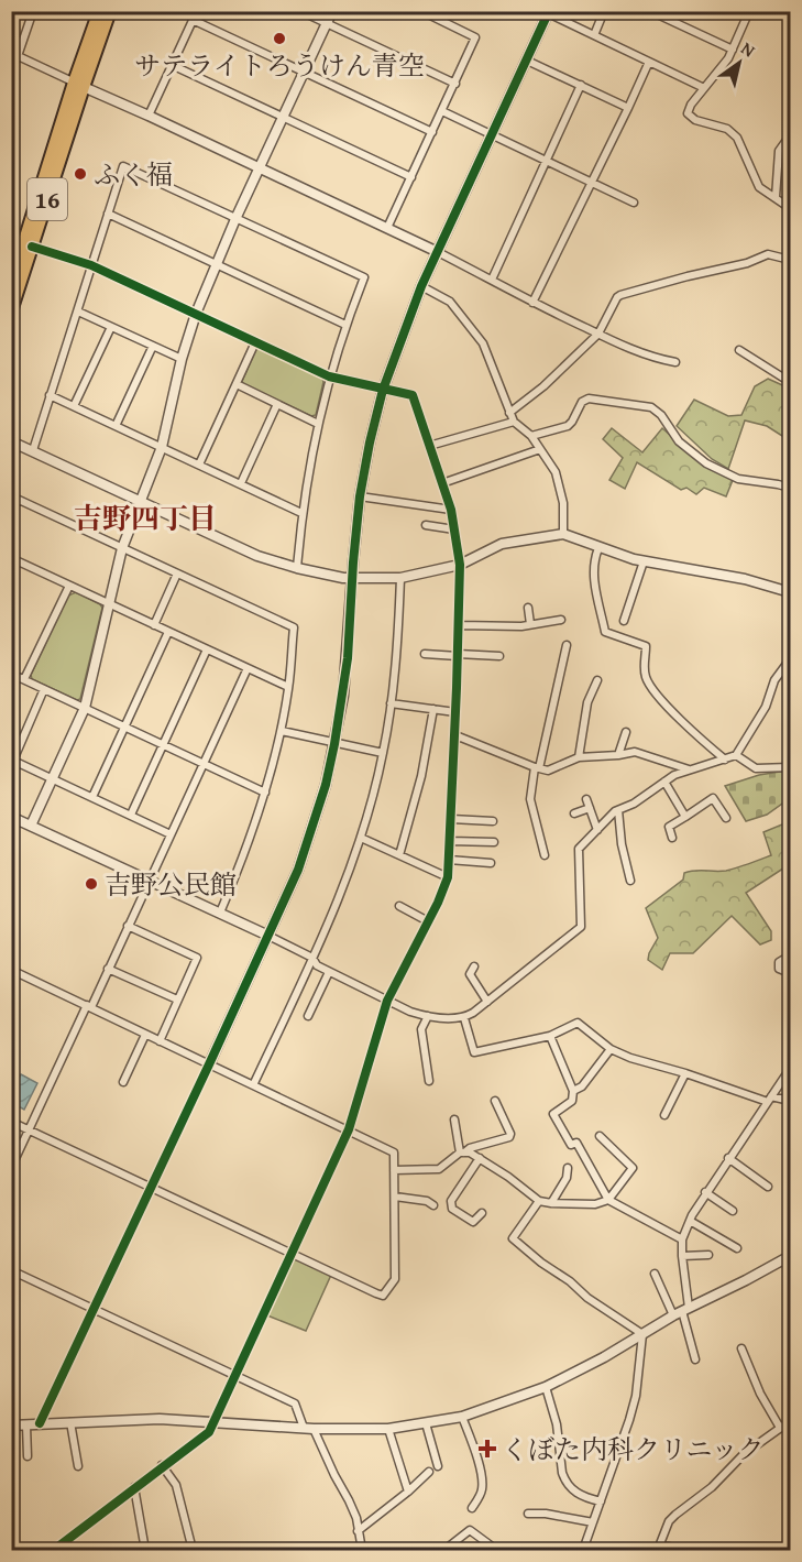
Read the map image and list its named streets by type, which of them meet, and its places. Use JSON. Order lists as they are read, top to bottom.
{
  "streets": {
    "main road": ["16"]
  },
  "districts": ["吉野四丁目"],
  "places": {
    "other": ["サテライトろうけん青空", "ふく福", "吉野公民館"],
    "health": ["くぼた内科クリニック"]
  },
  "north": "top right"
}
